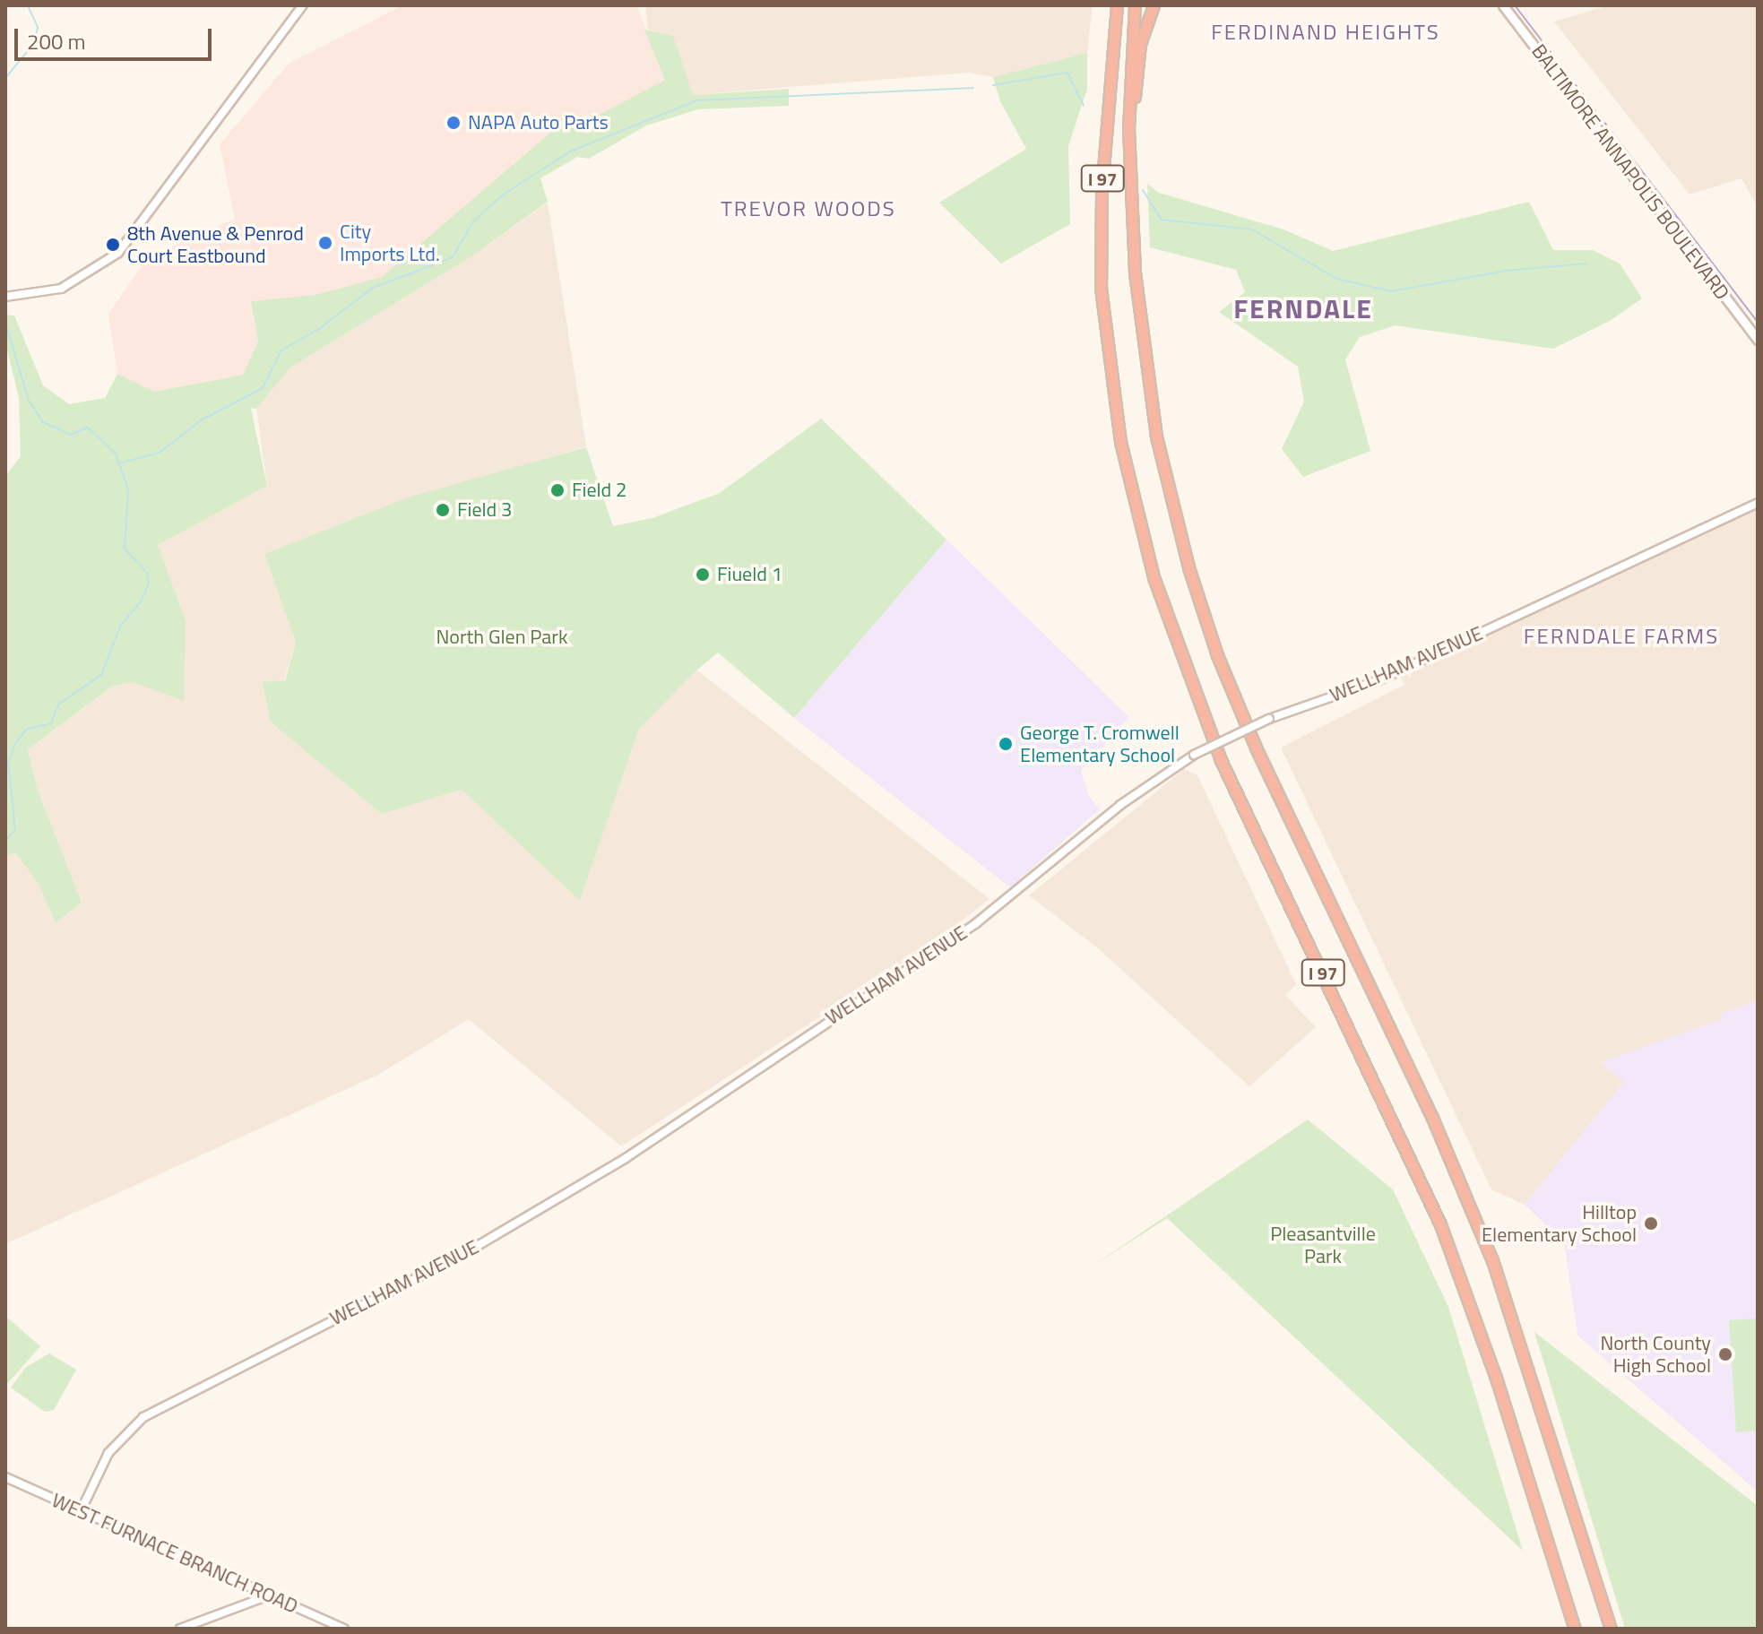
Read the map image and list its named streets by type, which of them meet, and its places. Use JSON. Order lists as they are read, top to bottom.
{
  "streets": {
    "highway": ["I 97"],
    "main road": ["BALTIMORE ANNAPOLIS BOULEVARD"],
    "street": ["WELLHAM AVENUE", "WEST FURNACE BRANCH ROAD"]
  },
  "crossings": [
    ["WELLHAM AVENUE", "WEST FURNACE BRANCH ROAD"]
  ],
  "districts": [
    "FERDINAND HEIGHTS",
    "TREVOR WOODS",
    "FERNDALE",
    "FERNDALE FARMS"
  ],
  "parks": ["North Glen Park", "Pleasantville Park"],
  "places": [
    "NAPA Auto Parts",
    "City Imports Ltd.",
    "8th Avenue & Penrod Court Eastbound",
    "Field 2",
    "Field 3",
    "Fiueld 1",
    "George T. Cromwell Elementary School",
    "Hilltop Elementary School",
    "North County High School"
  ],
  "scale_bar": "200 m"
}
